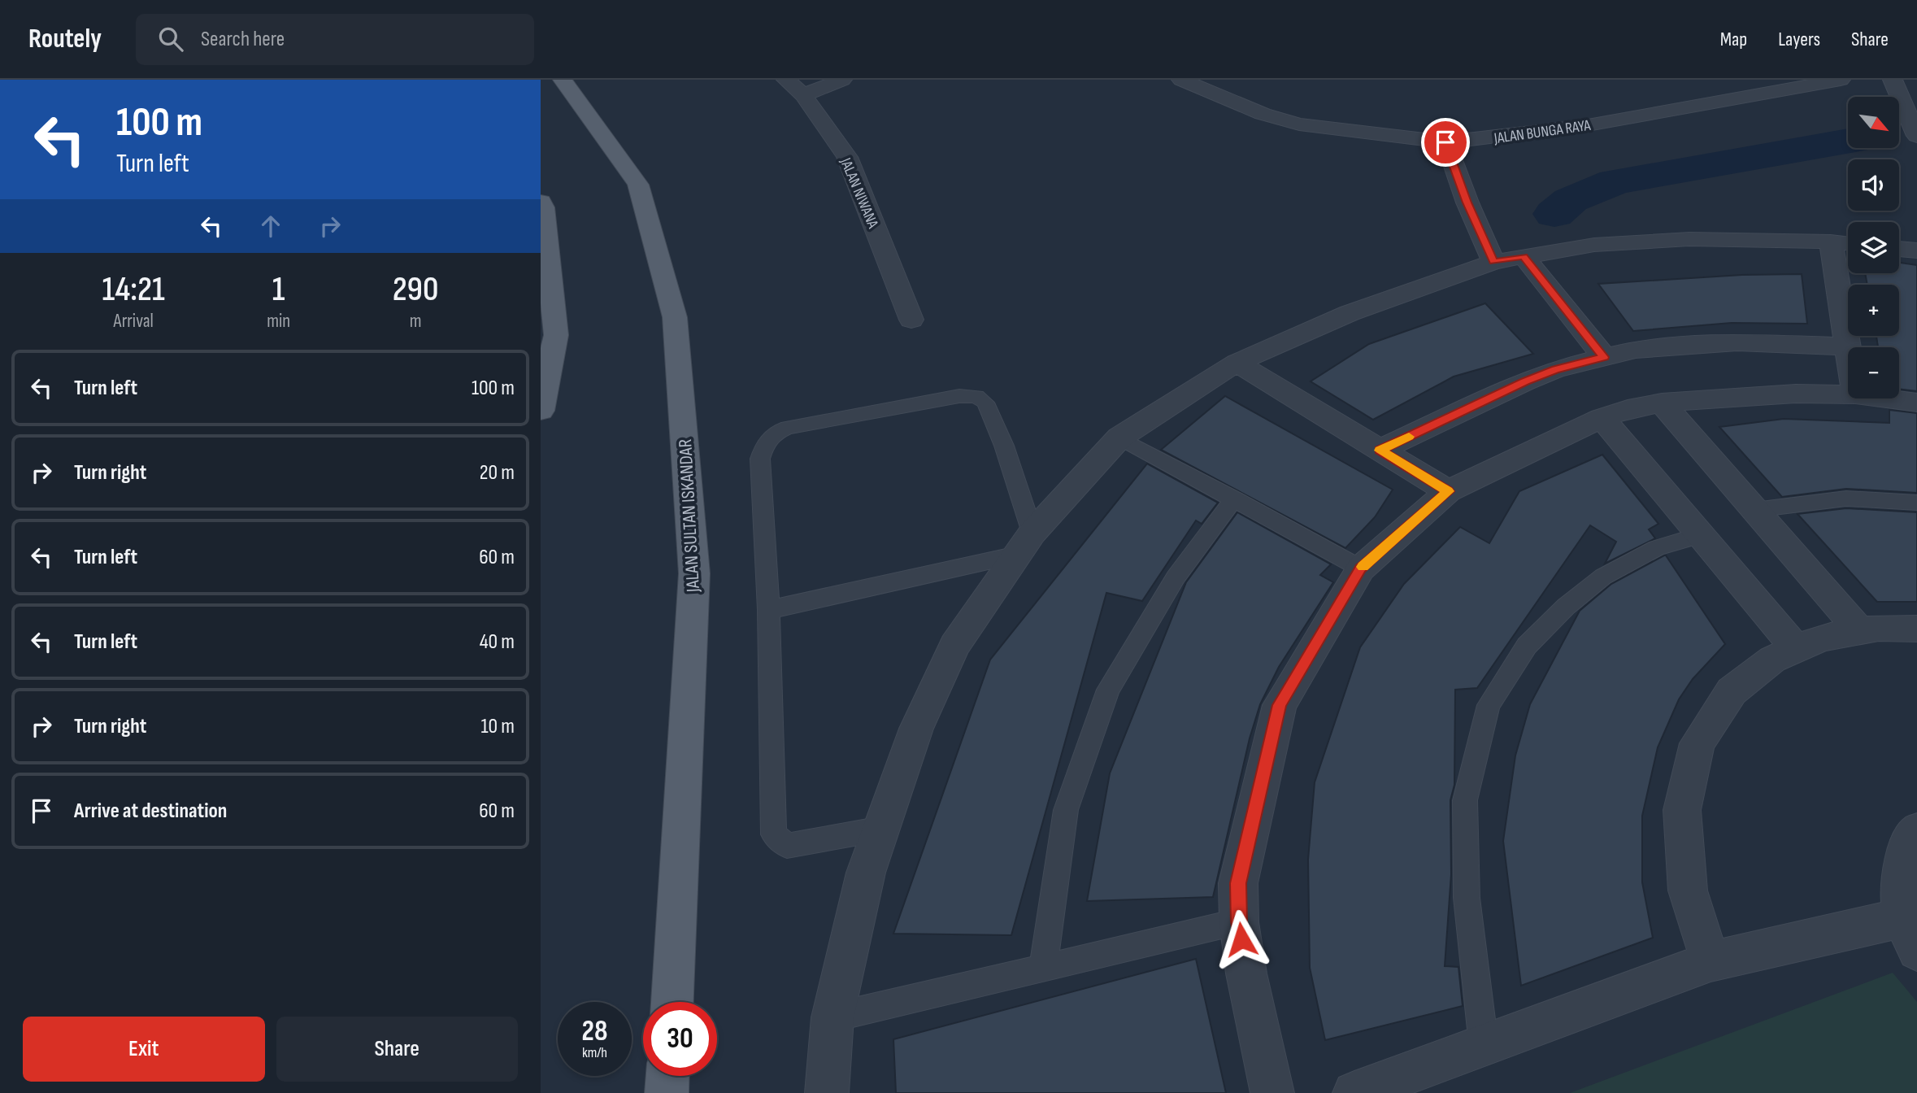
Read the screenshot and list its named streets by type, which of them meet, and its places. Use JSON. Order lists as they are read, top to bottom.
{
  "streets": {
    "main road": ["JALAN SULTAN ISKANDAR"],
    "street": ["JALAN BUNGA RAYA", "JALAN NIWANA"]
  },
  "north": "bottom right",
  "page": {
    "header": "Routely",
    "search": "Search here",
    "nav": ["Map", "Layers", "Share"],
    "turn": ["100 m", "Turn left"],
    "map_buttons": ["+", "−"],
    "eta": [
      "14:21",
      "Arrival",
      "1",
      "min",
      "290",
      "m"
    ],
    "list": [
      {
        "name": "Turn left",
        "value": "100 m"
      },
      {
        "name": "Turn right",
        "value": "20 m"
      },
      {
        "name": "Turn left",
        "value": "60 m"
      },
      {
        "name": "Turn left",
        "value": "40 m"
      },
      {
        "name": "Turn right",
        "value": "10 m"
      },
      {
        "name": "Arrive at destination",
        "value": "60 m"
      }
    ],
    "speed": "28 km/h",
    "limit": "30",
    "buttons": ["Exit", "Share"]
  }
}
